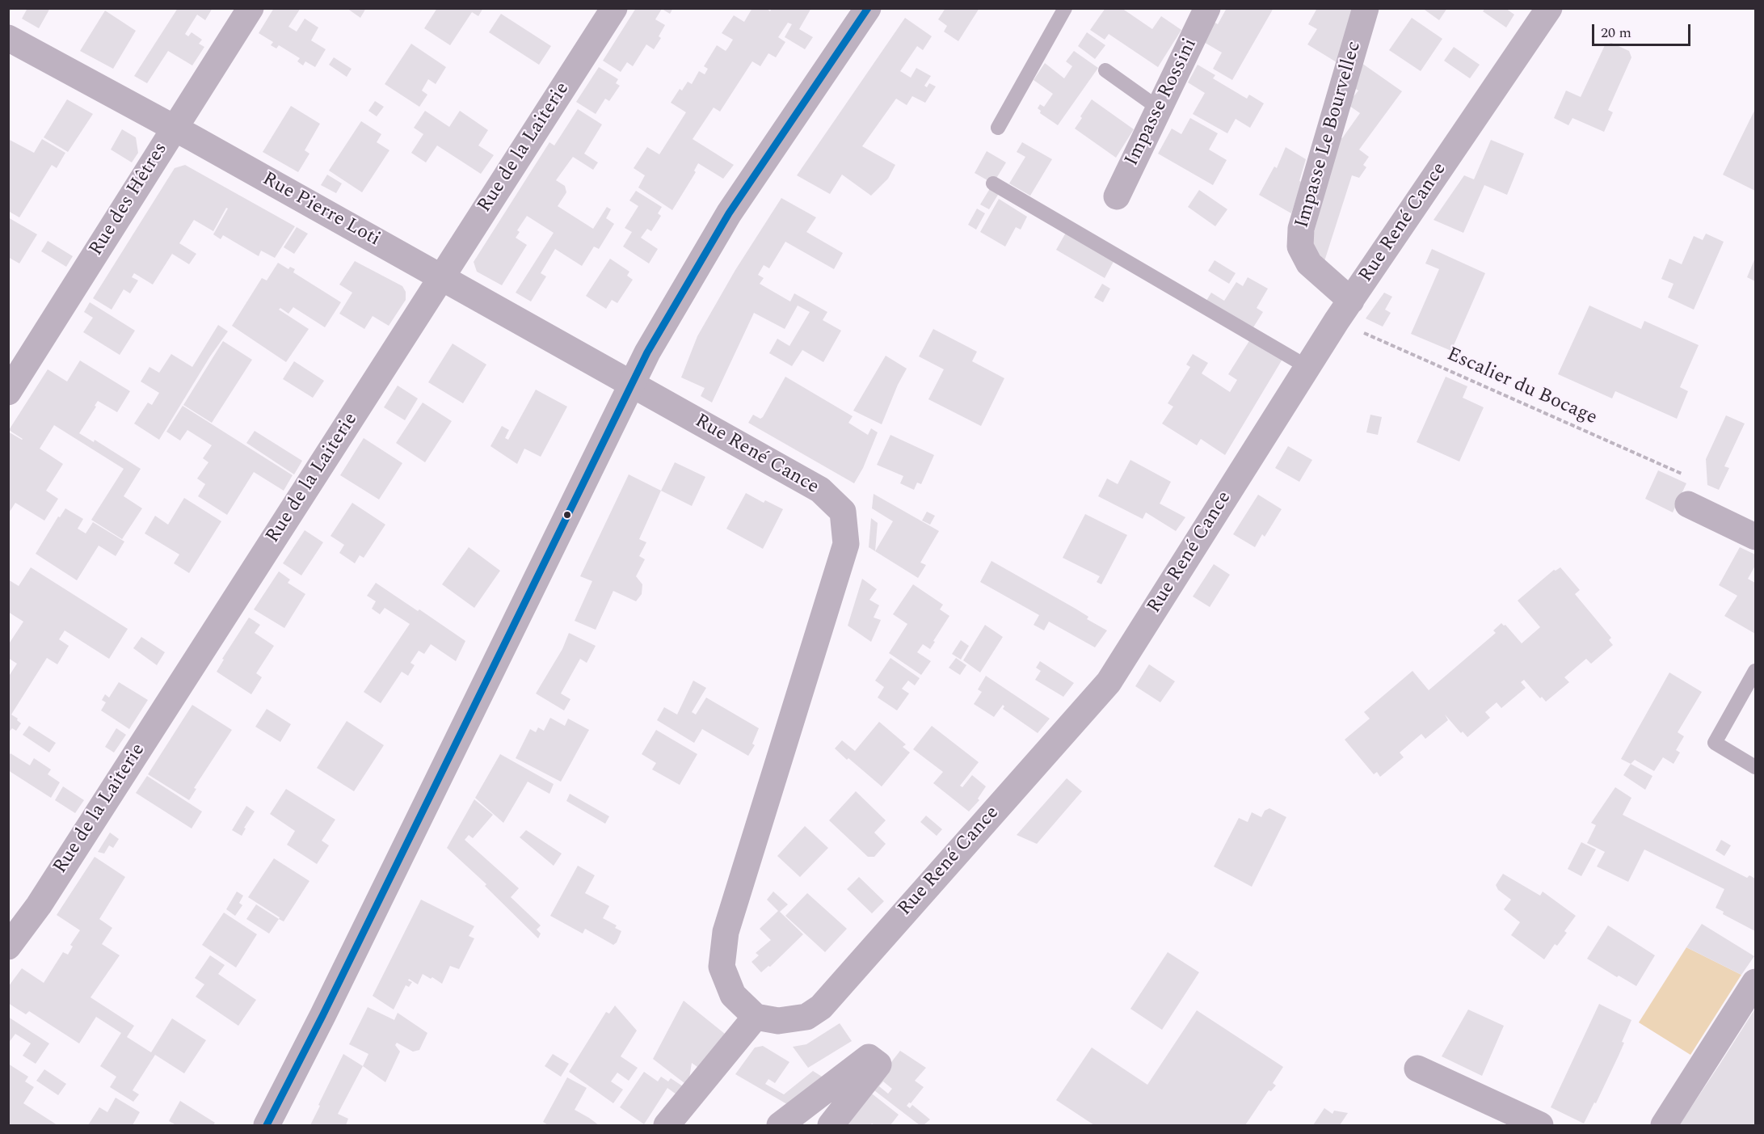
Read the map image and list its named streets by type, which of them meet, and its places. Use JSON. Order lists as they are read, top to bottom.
{
  "streets": {
    "street": [
      "Impasse Rossini",
      "Impasse Le Bourvellec",
      "Rue de la Laiterie",
      "Rue des Hêtres",
      "Rue Pierre Loti",
      "Rue René Cance"
    ],
    "path": ["Escalier du Bocage"]
  },
  "crossings": [
    ["Impasse Le Bourvellec", "Rue René Cance"],
    ["Impasse Le Bourvellec", "Escalier du Bocage"],
    ["Rue de la Laiterie", "Rue Pierre Loti"],
    ["Rue des Hêtres", "Rue Pierre Loti"],
    ["Rue Pierre Loti", "Rue René Cance"],
    ["Rue René Cance", "Escalier du Bocage"]
  ],
  "scale_bar": "20 m"
}
